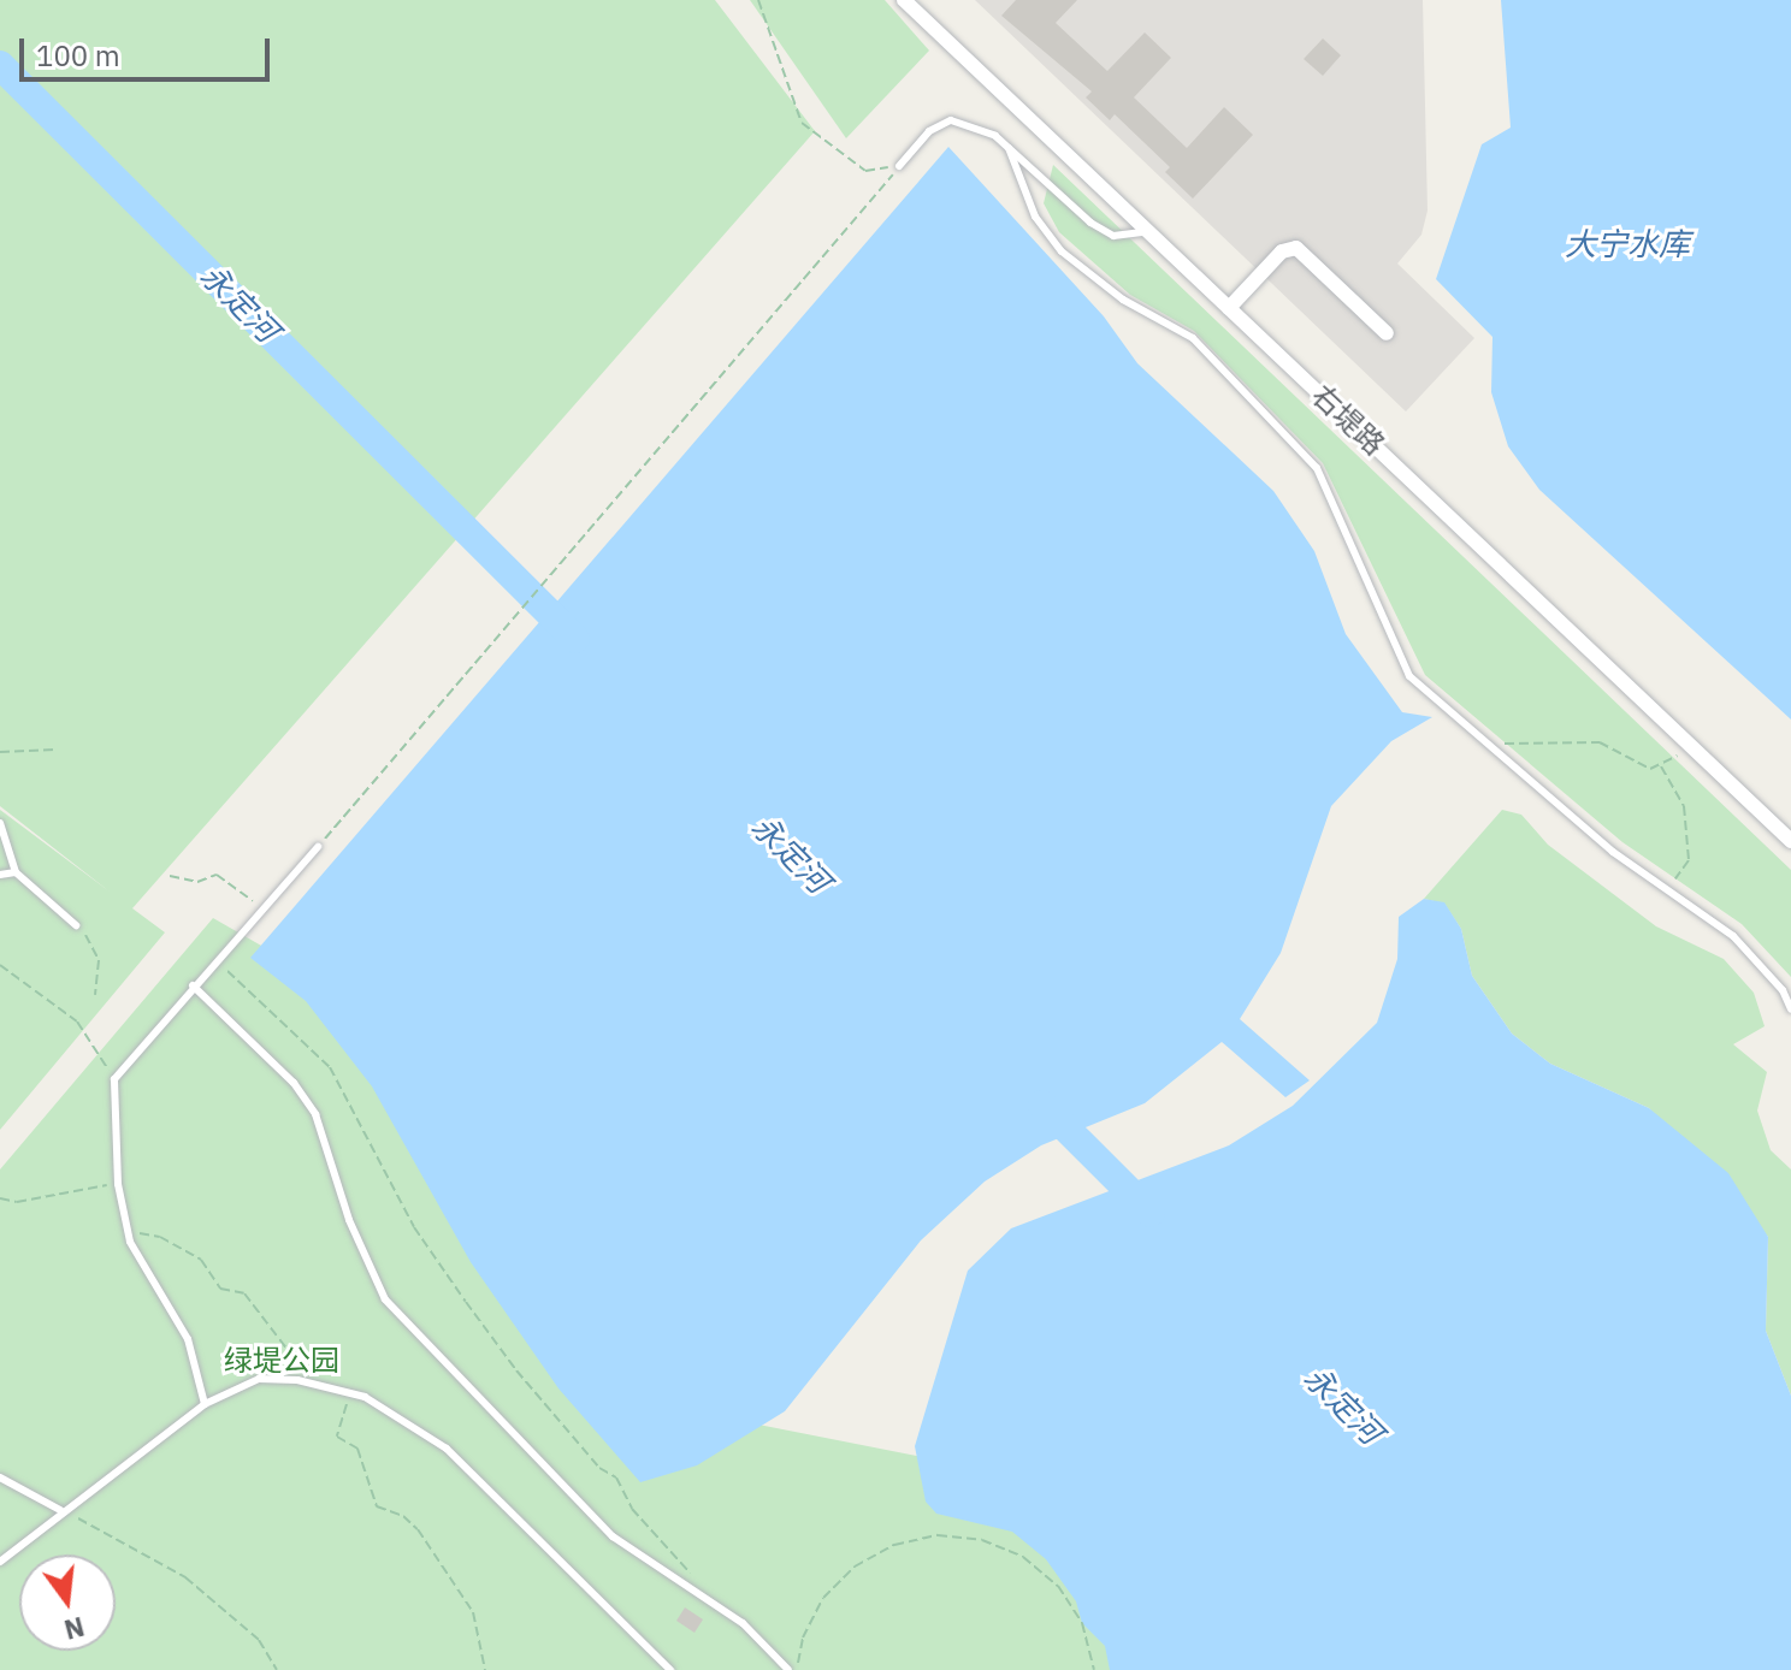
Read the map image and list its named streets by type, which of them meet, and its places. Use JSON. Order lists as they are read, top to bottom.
{
  "streets": {
    "street": ["右堤路"]
  },
  "water": ["大宁水库", "永定河"],
  "parks": ["绿堤公园"],
  "scale_bar": "100 m",
  "north": "bottom"
}
